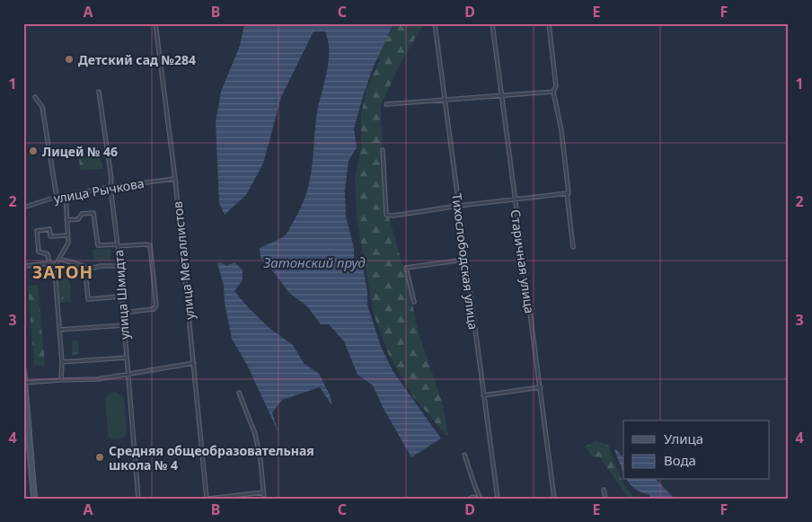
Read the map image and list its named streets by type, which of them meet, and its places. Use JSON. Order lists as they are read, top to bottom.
{
  "streets": {
    "street": [
      "улица Рычкова",
      "улица Металлистов",
      "Тихослободская улица",
      "Старичная улица",
      "улица Шмидта"
    ]
  },
  "crossings": [
    ["улица Рычкова", "улица Металлистов"],
    ["улица Рычкова", "улица Шмидта"]
  ],
  "districts": ["ЗАТОН"],
  "water": ["Затонский пруд"],
  "places": ["Детский сад №284", "Лицей № 46", "Средняя общеобразовательная школа № 4"],
  "legend": ["Улица", "Вода"],
  "grid": {
    "columns": [
      "A",
      "B",
      "C",
      "D",
      "E",
      "F"
    ],
    "rows": [
      "1",
      "2",
      "3",
      "4"
    ]
  }
}
